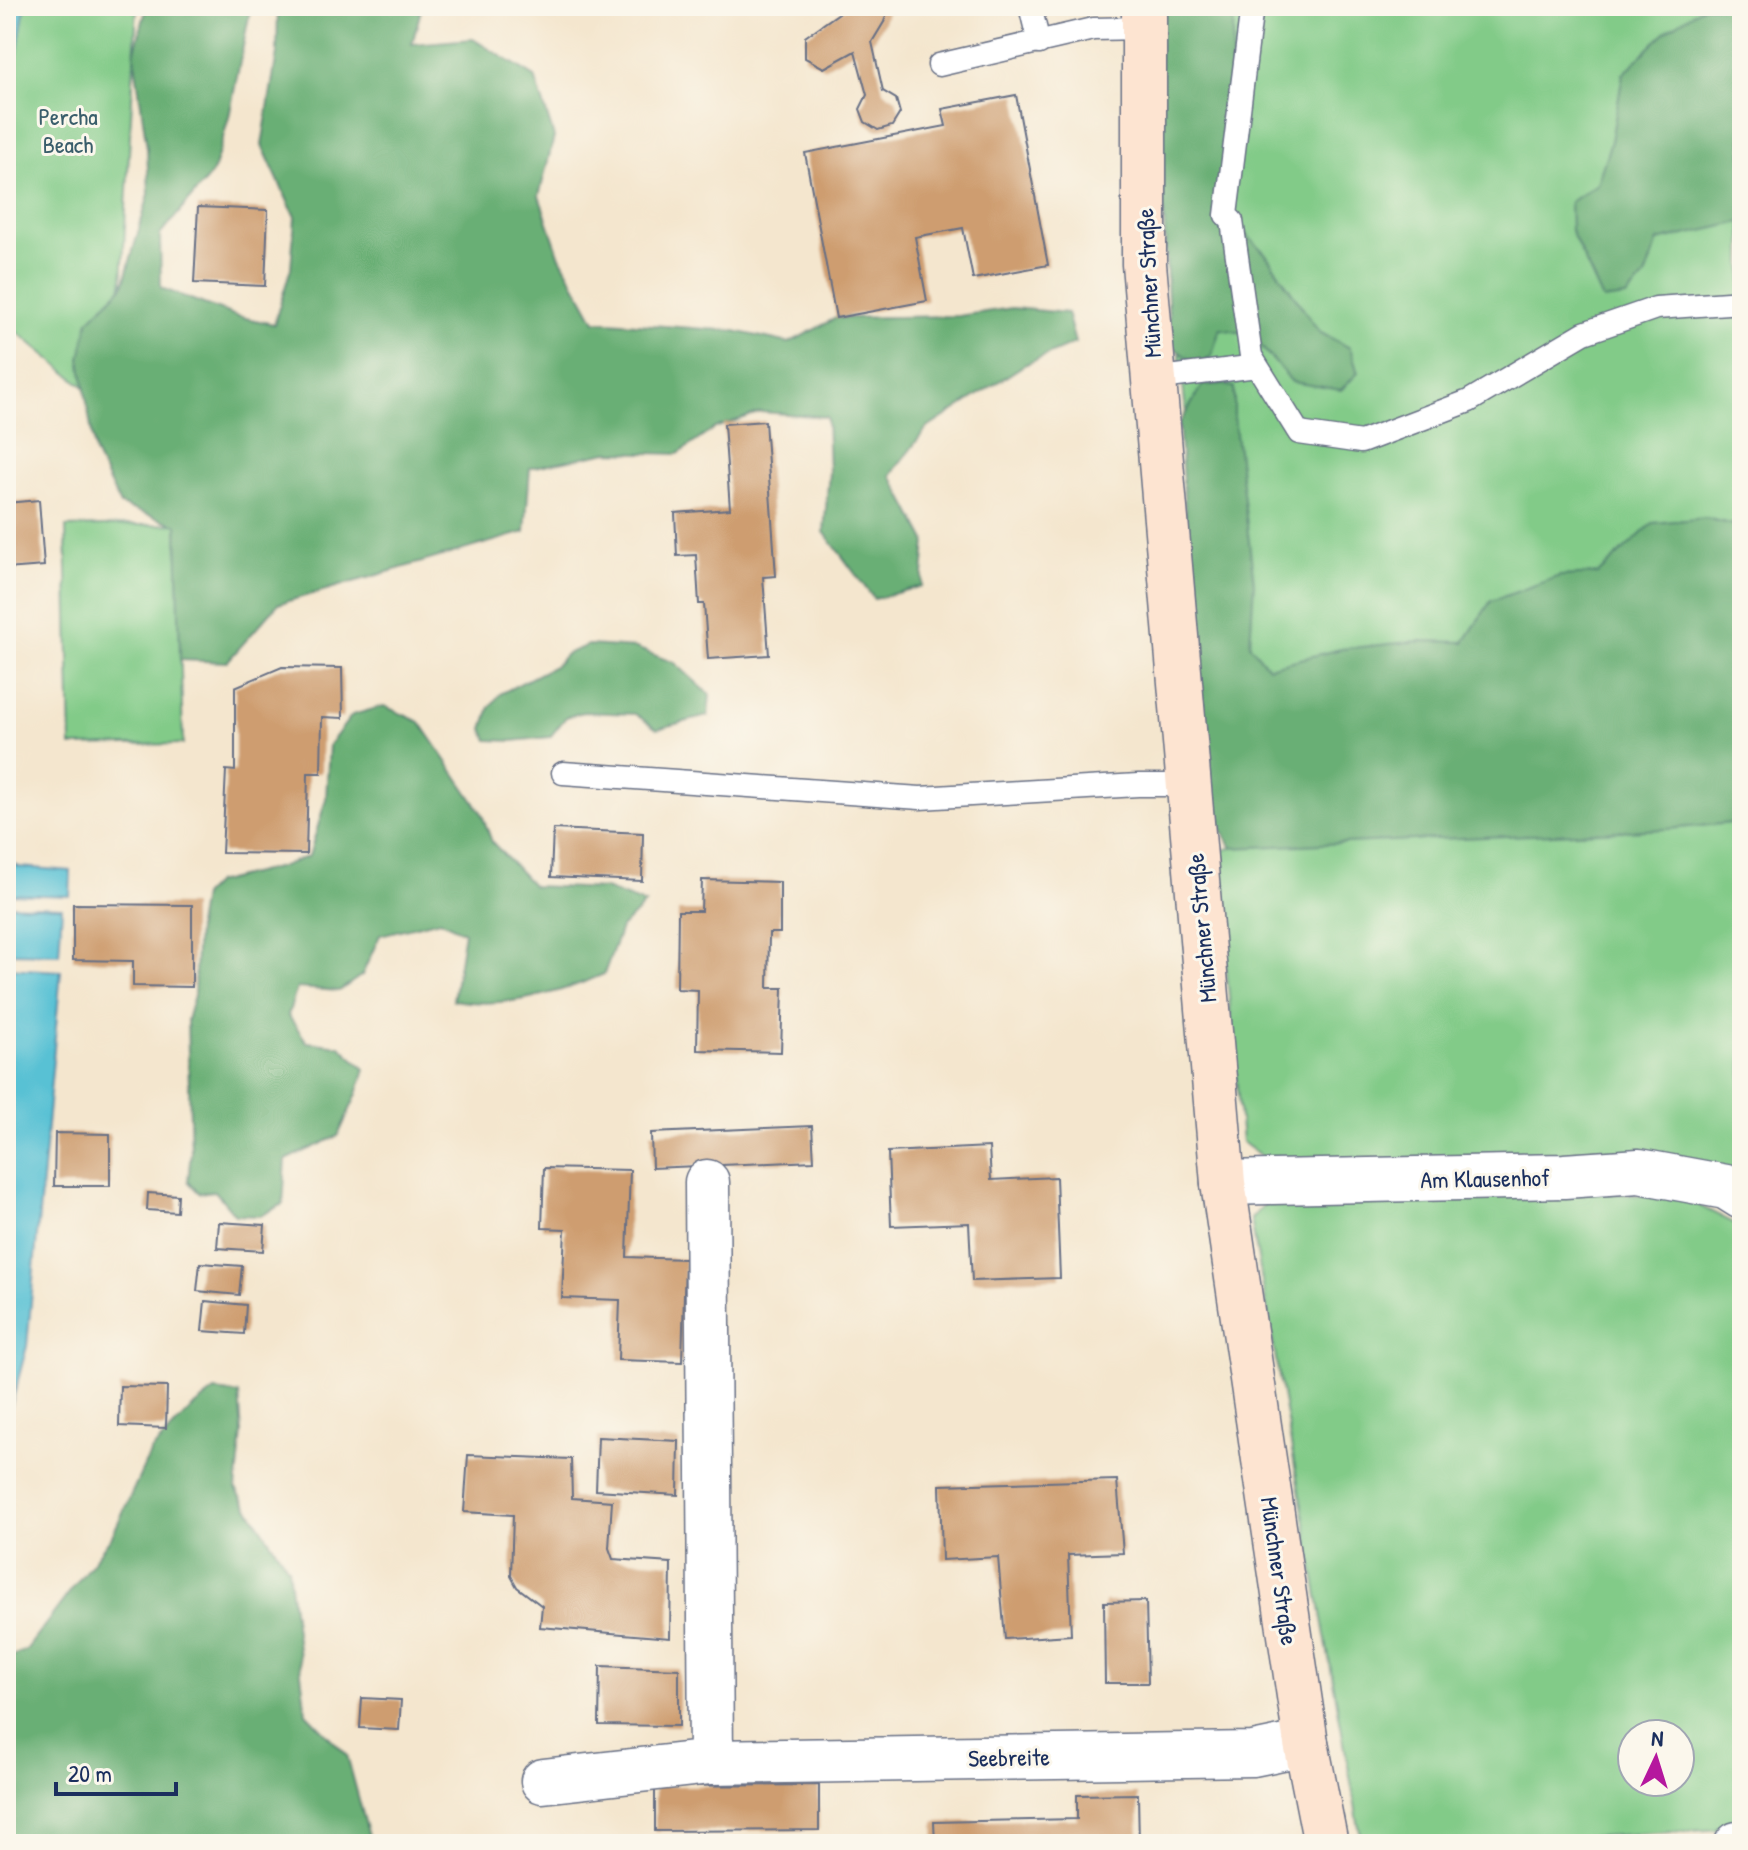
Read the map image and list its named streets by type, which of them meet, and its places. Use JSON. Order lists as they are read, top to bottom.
{
  "streets": {
    "main road": ["Münchner Straße"],
    "street": ["Am Klausenhof", "Seebreite"]
  },
  "crossings": [
    ["Münchner Straße", "Am Klausenhof"],
    ["Münchner Straße", "Seebreite"]
  ],
  "parks": ["Percha Beach"],
  "scale_bar": "20 m",
  "north": "top"
}
